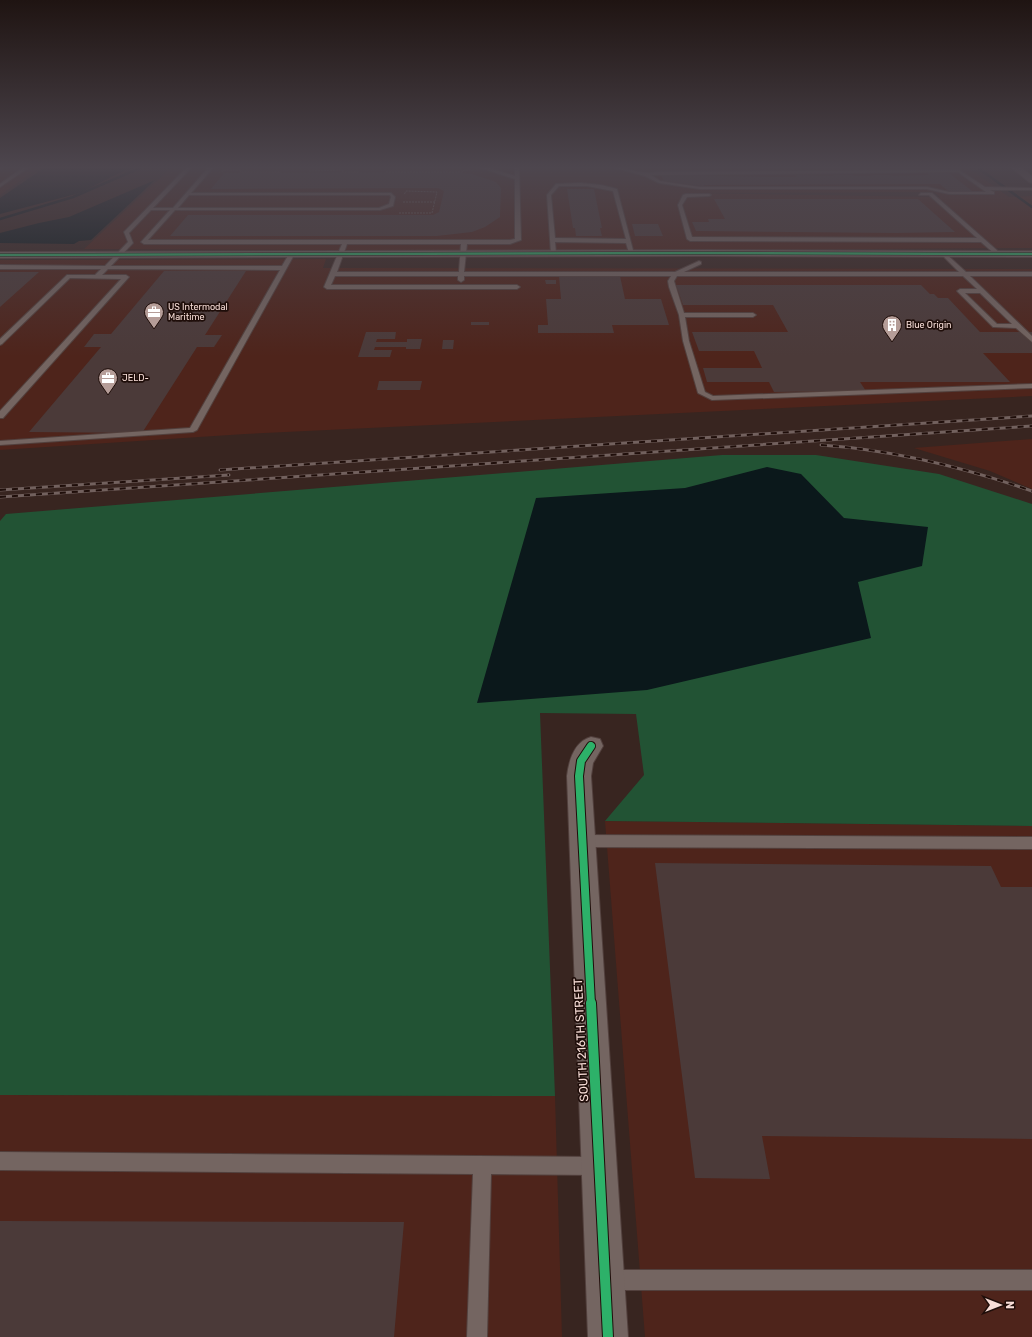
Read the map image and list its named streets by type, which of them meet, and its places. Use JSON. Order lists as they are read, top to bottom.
{
  "streets": {
    "street": ["SOUTH 216TH STREET"]
  },
  "places": {
    "office": ["US Intermodal Maritime", "JELD-"],
    "building": ["Blue Origin"]
  },
  "north": "right"
}
